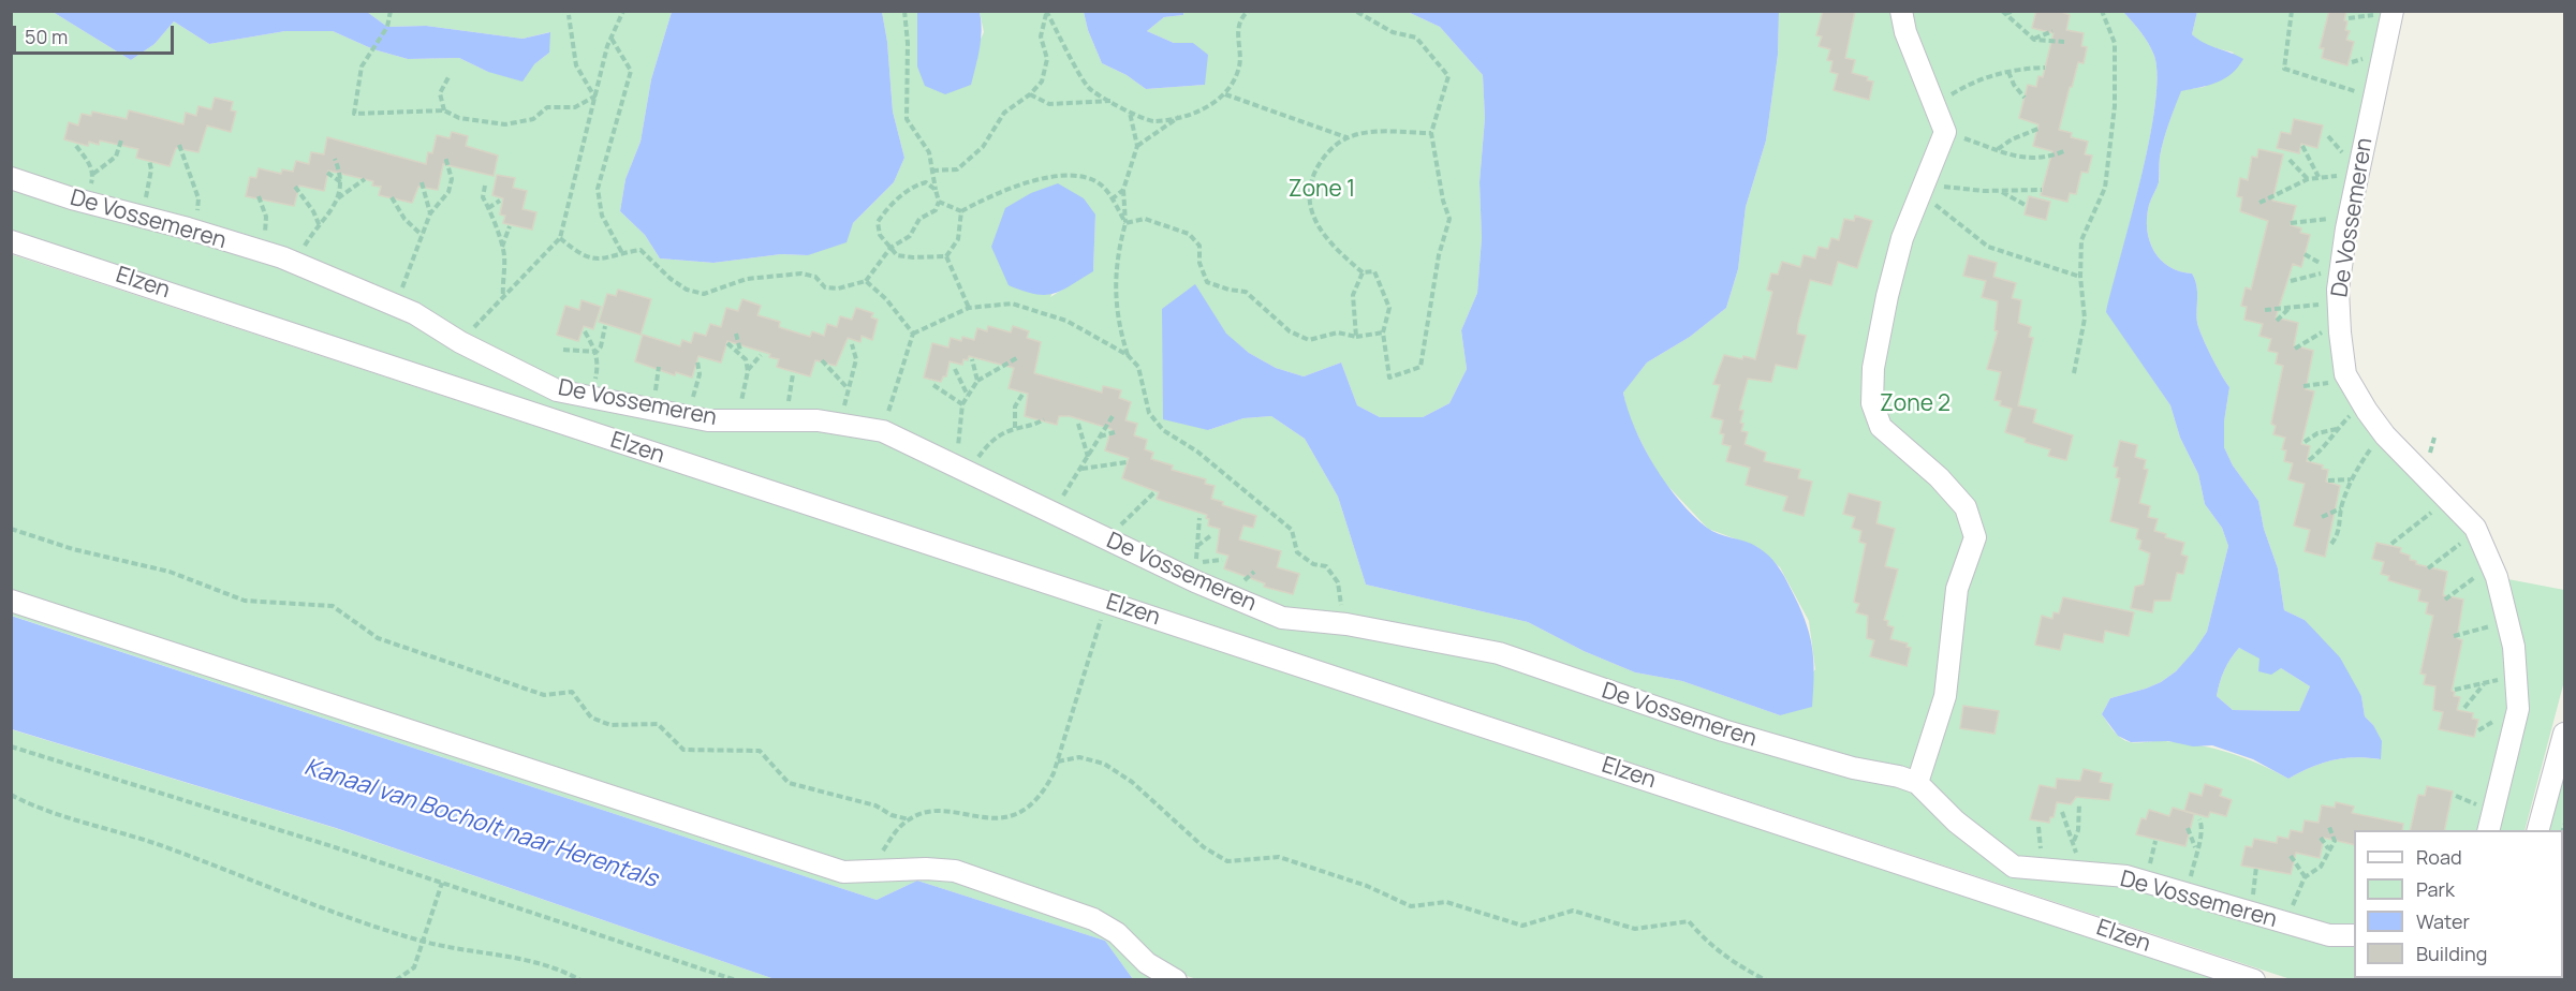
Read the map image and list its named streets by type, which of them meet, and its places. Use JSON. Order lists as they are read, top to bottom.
{
  "streets": {
    "street": ["De Vossemeren", "Elzen"]
  },
  "water": ["Kanaal van Bocholt naar Herentals"],
  "parks": ["Zone 1", "Zone 2"],
  "legend": [
    "Road",
    "Park",
    "Water",
    "Building"
  ],
  "scale_bar": "50 m"
}
